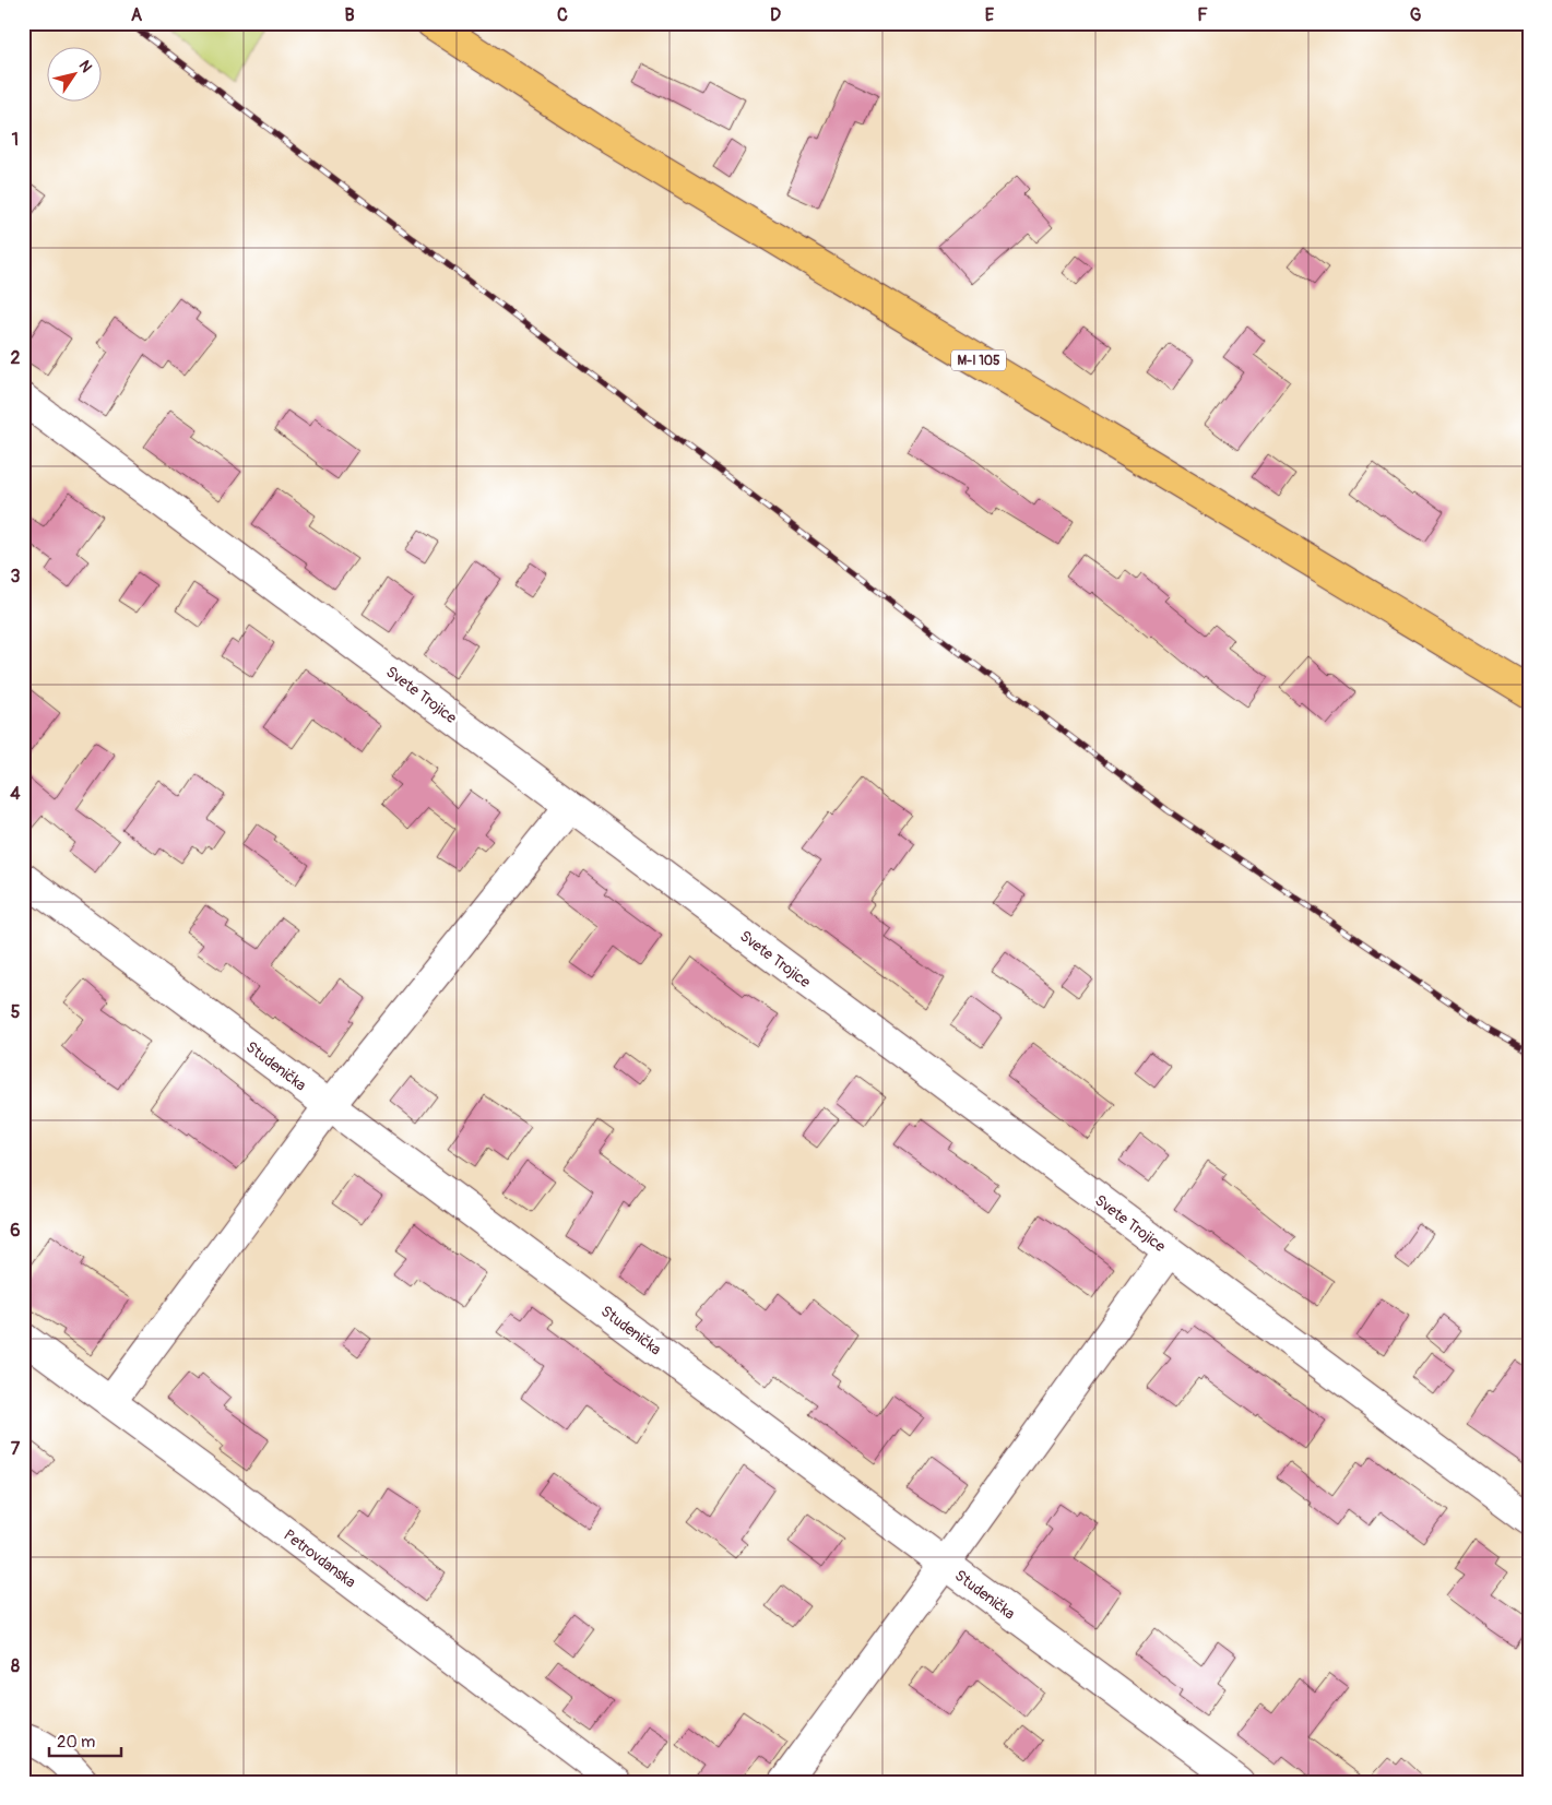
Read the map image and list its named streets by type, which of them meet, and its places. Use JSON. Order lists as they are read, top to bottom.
{
  "streets": {
    "main road": ["M-I 105"],
    "street": ["Svete Trojice", "Studenička", "Petrovdanska"]
  },
  "scale_bar": "20 m",
  "north": "top right",
  "grid": {
    "columns": [
      "A",
      "B",
      "C",
      "D",
      "E",
      "F",
      "G"
    ],
    "rows": [
      "1",
      "2",
      "3",
      "4",
      "5",
      "6",
      "7",
      "8"
    ]
  }
}
